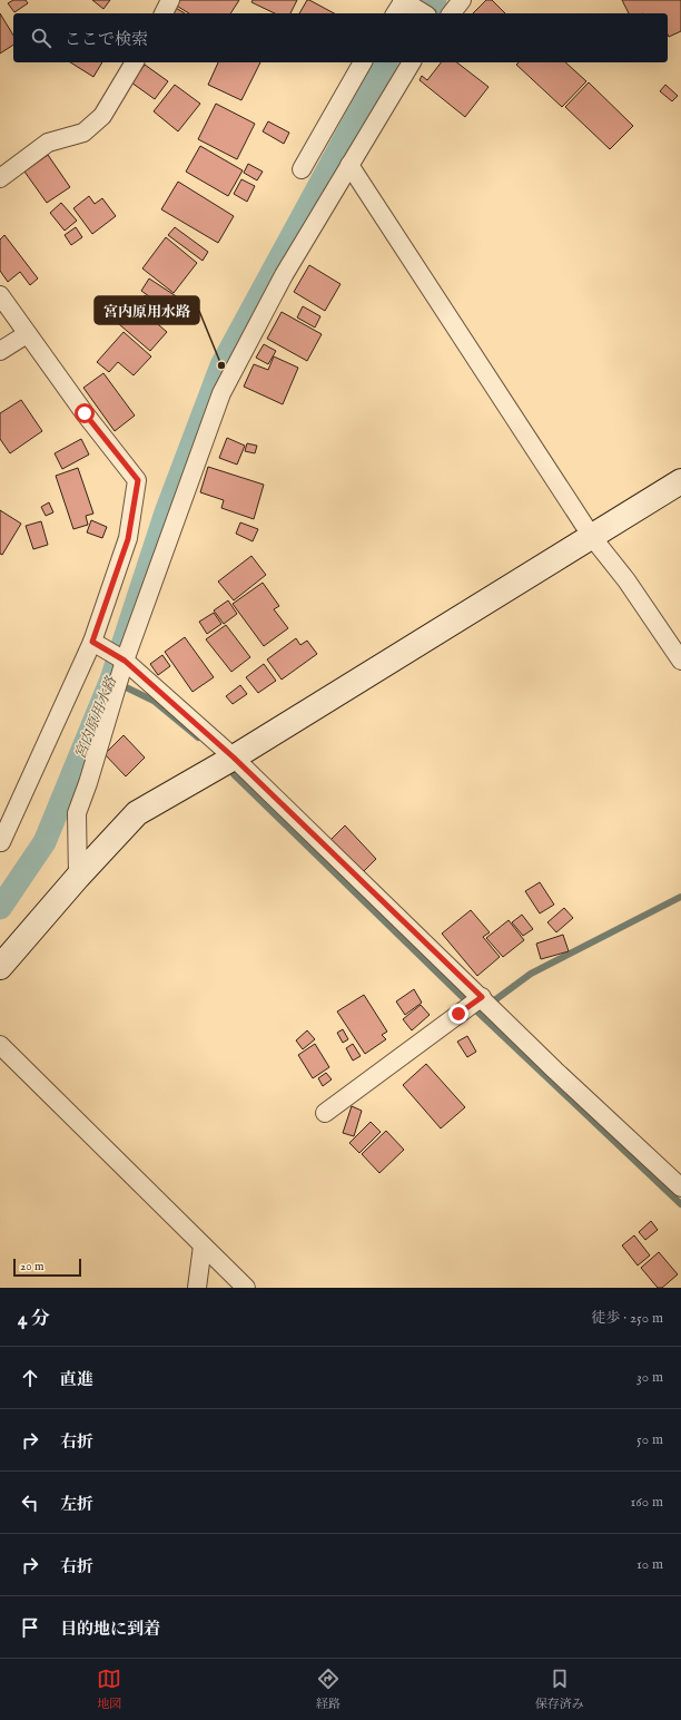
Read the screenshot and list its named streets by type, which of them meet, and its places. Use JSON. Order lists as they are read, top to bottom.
{
  "water": ["宮内原用水路"],
  "places": ["宮内原用水路"],
  "scale_bar": "20 m",
  "page": {
    "search": "ここで検索",
    "scale": "20 m",
    "heading": ["4 分", "徒歩 · 250 m"],
    "list": [
      ["直進", "30 m"],
      ["右折", "50 m"],
      ["左折", "160 m"],
      ["右折", "10 m"],
      "目的地に到着"
    ],
    "nav": ["地図", "経路", "保存済み"]
  }
}
